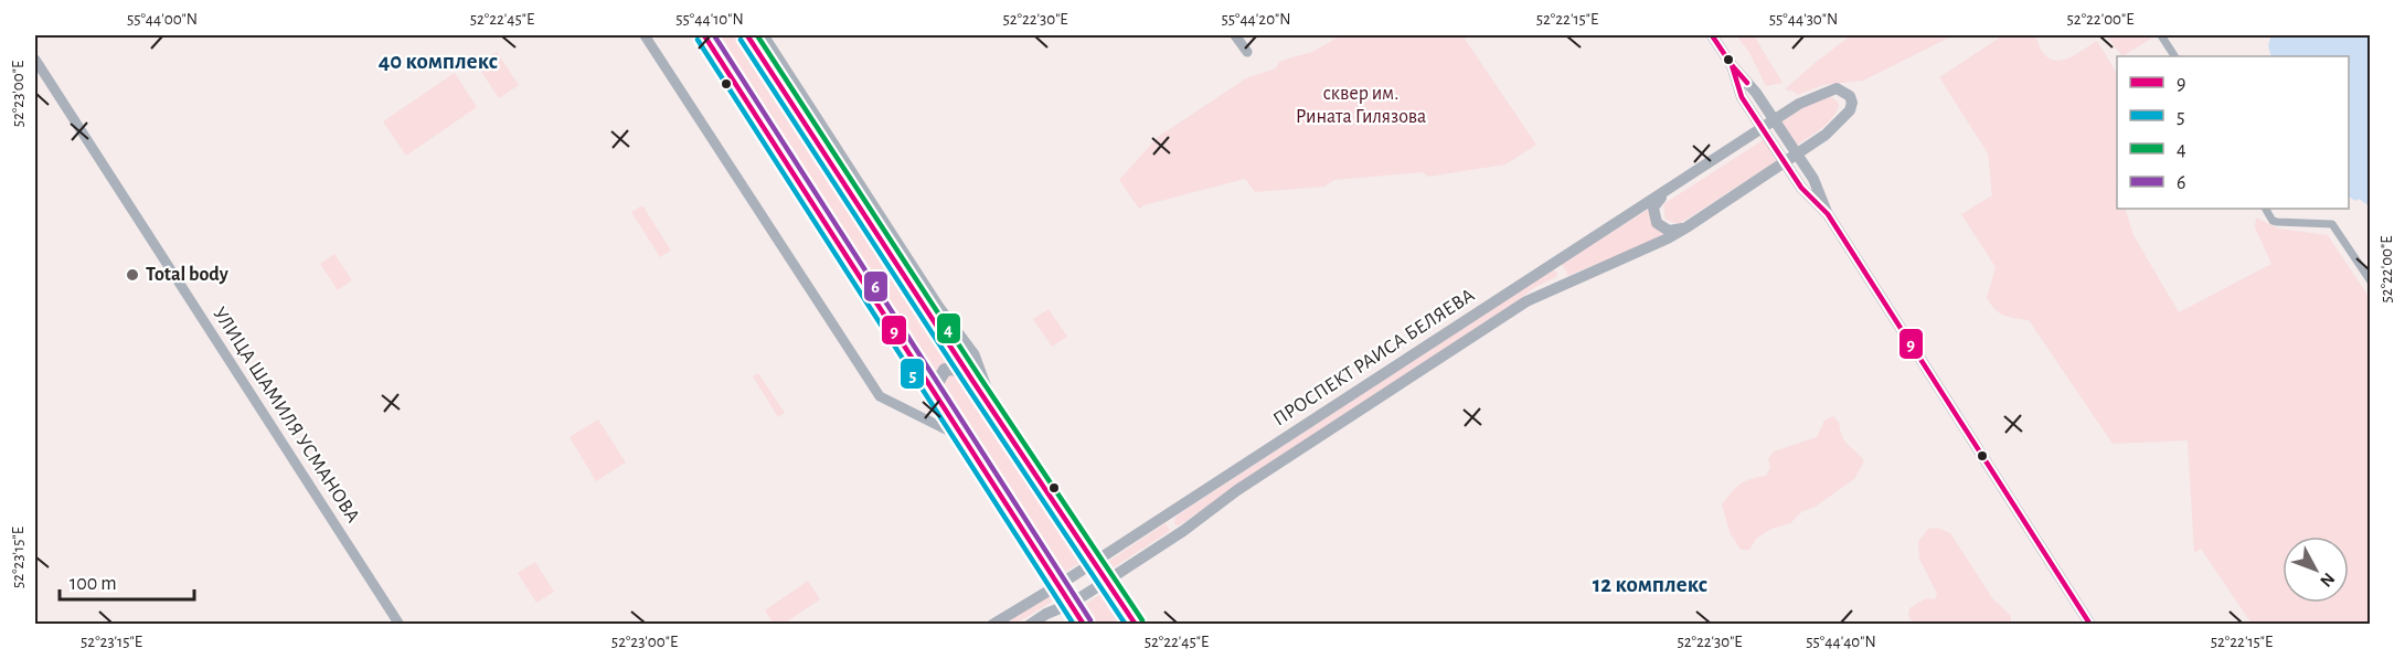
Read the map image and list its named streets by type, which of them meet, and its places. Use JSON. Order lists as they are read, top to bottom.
{
  "streets": {
    "street": ["ПРОСПЕКТ РАИСА БЕЛЯЕВА", "УЛИЦА ШАМИЛЯ УСМАНОВА"]
  },
  "districts": ["40 комплекс", "12 комплекс"],
  "parks": ["сквер им. Рината Гилязова"],
  "places": ["Total body"],
  "lines": [
    "transit line 9",
    "transit line 4",
    "transit line 6",
    "transit line 5"
  ],
  "legend": [
    "9",
    "5",
    "4",
    "6"
  ],
  "scale_bar": "100 m",
  "north": "bottom right",
  "coordinates": [
    "55°44'00\"N",
    "52°22'45\"E",
    "55°44'10\"N",
    "52°22'30\"E",
    "55°44'20\"N",
    "52°22'15\"E",
    "55°44'30\"N",
    "52°22'00\"E",
    "52°23'00\"E",
    "52°23'15\"E",
    "55°44'40\"N"
  ]
}
